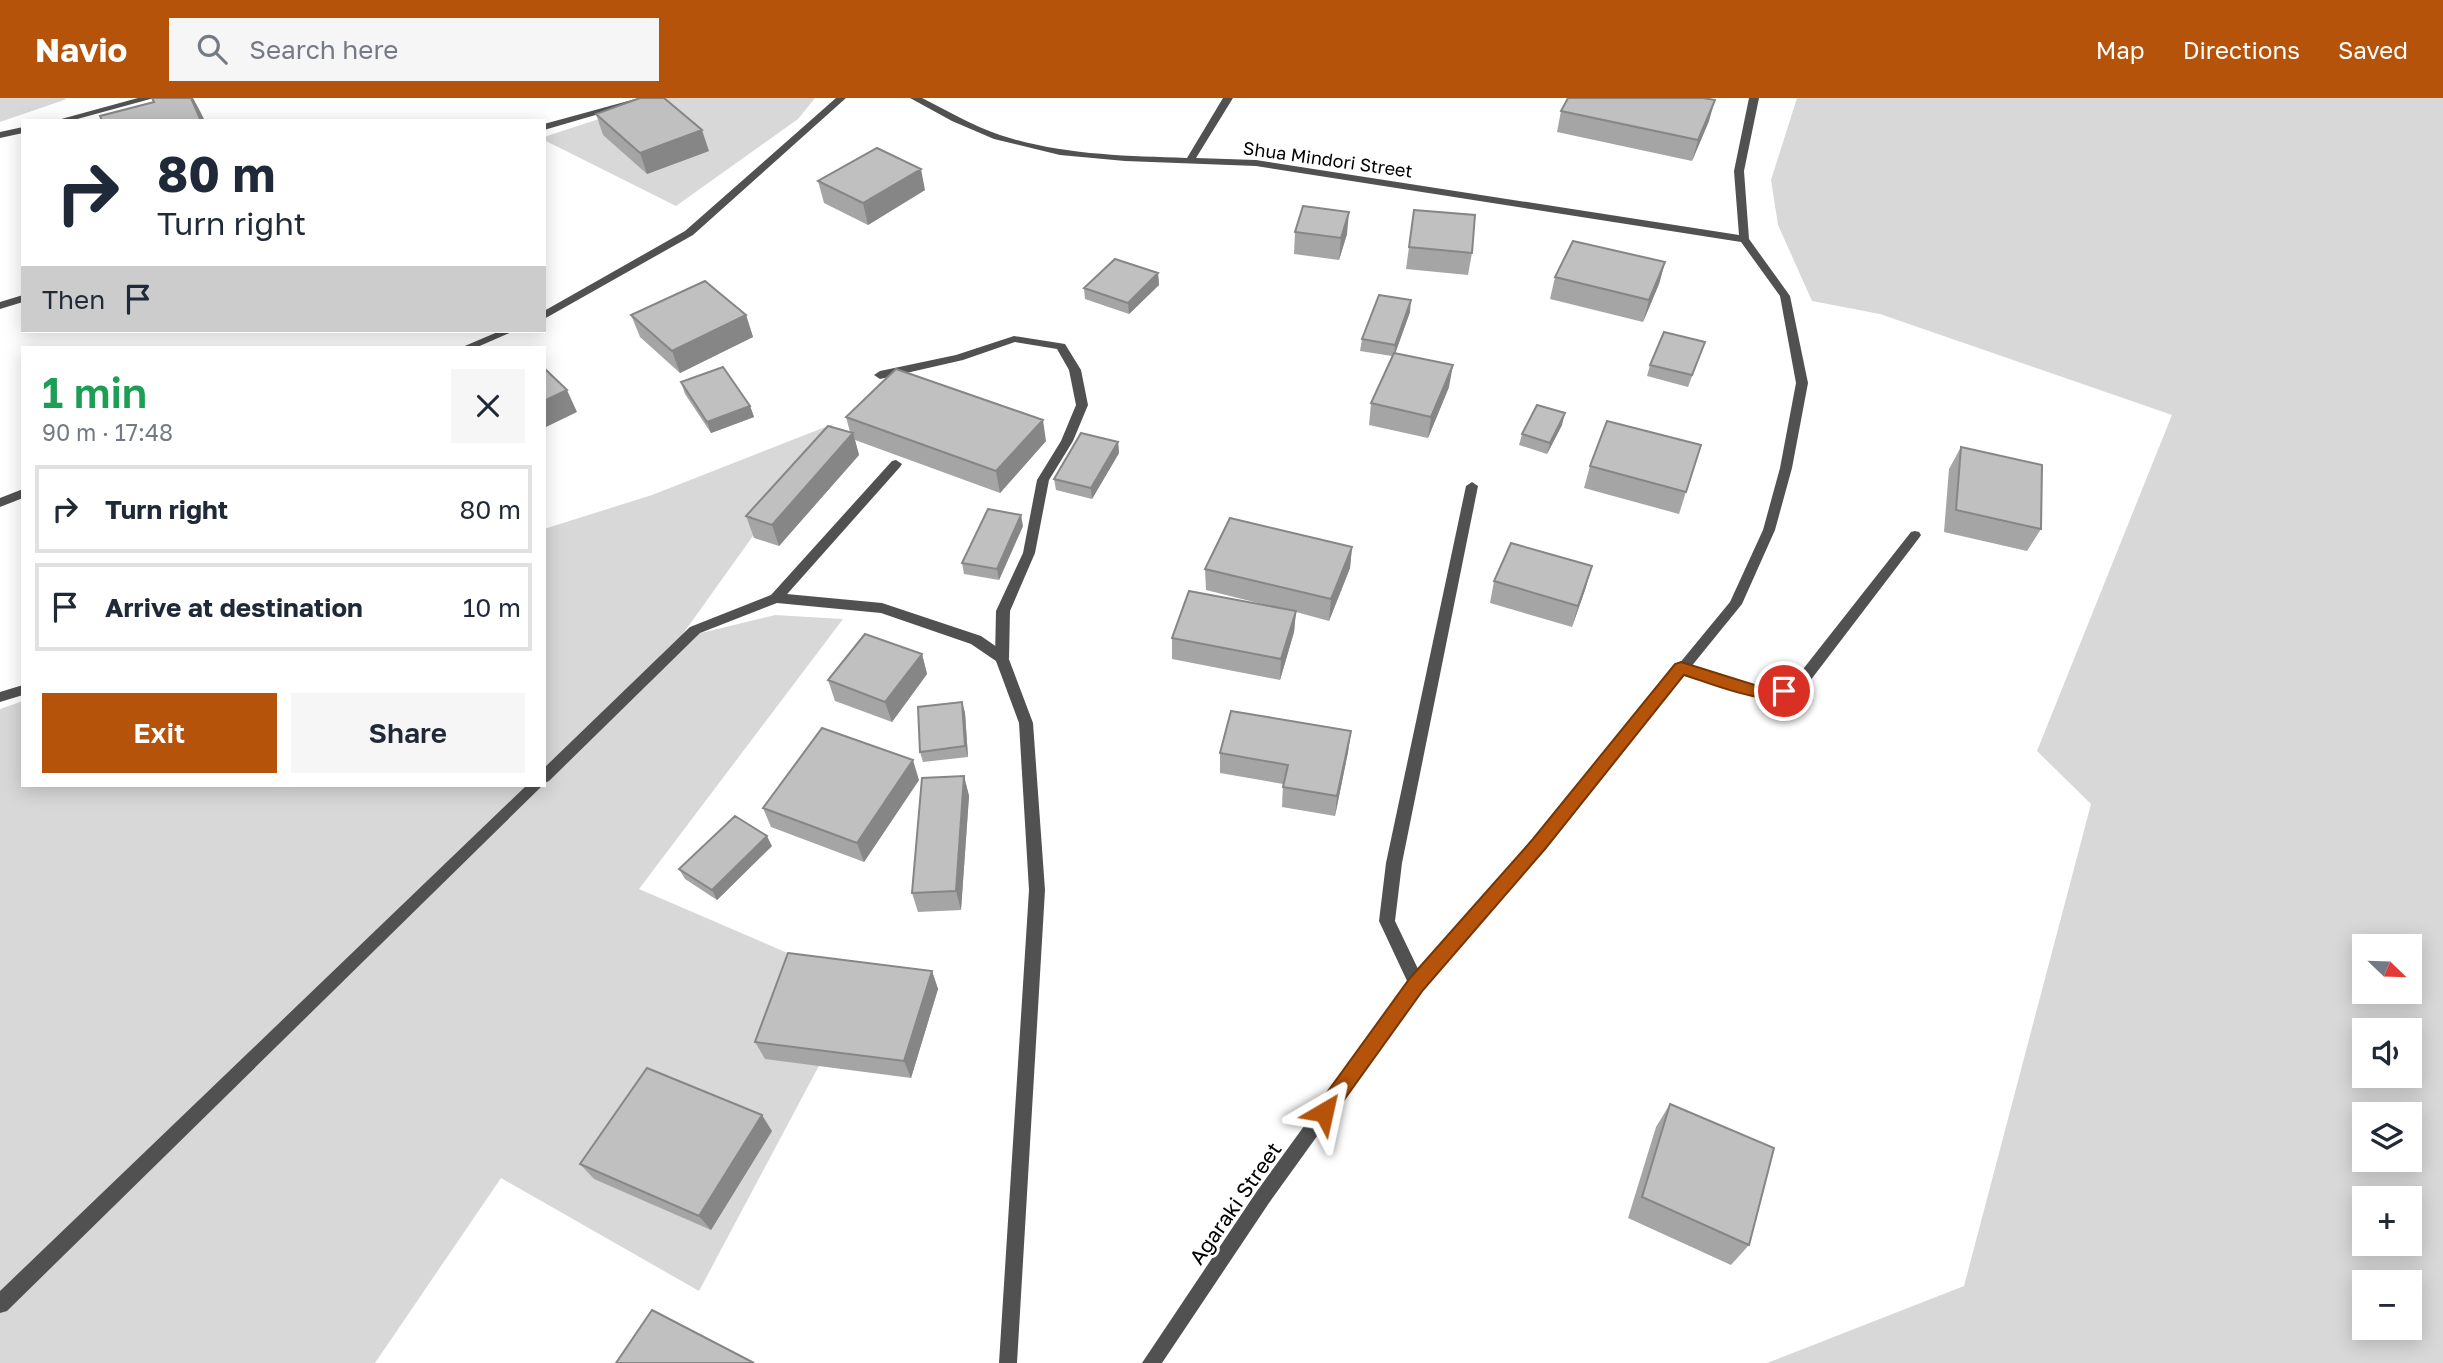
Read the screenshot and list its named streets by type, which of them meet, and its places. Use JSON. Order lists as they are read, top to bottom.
{
  "streets": {
    "street": ["Shua Mindori Street", "Agaraki Street"]
  },
  "crossings": [
    ["Shua Mindori Street", "Agaraki Street"]
  ],
  "north": "bottom right",
  "page": {
    "header": "Navio",
    "search": "Search here",
    "nav": ["Map", "Directions", "Saved"],
    "turn": ["80 m", "Turn right"],
    "then": "Then",
    "heading": ["1 min", "90 m · 17:48"],
    "list": [
      {
        "name": "Turn right",
        "value": "80 m"
      },
      {
        "name": "Arrive at destination",
        "value": "10 m"
      }
    ],
    "buttons": ["Exit", "Share"],
    "map_buttons": ["+", "−"]
  }
}
